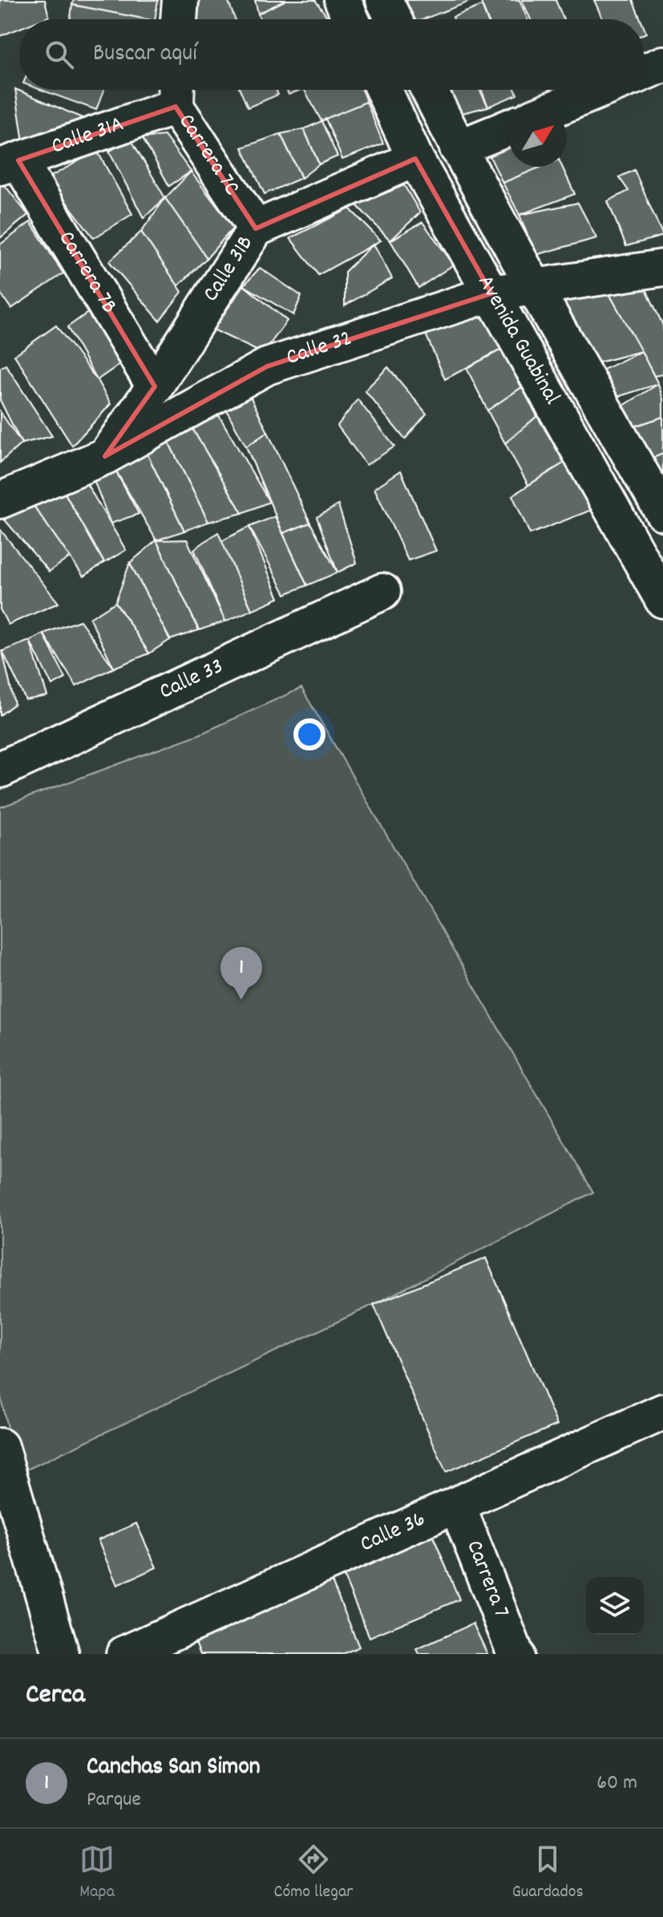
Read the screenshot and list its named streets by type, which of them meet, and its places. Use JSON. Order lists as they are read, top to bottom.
{
  "streets": {
    "street": [
      "Calle 31A",
      "Carrera 7C",
      "Calle 31B",
      "Carrera 7B",
      "Avenida Guabinal",
      "Calle 32",
      "Calle 33",
      "Calle 36",
      "Carrera 7"
    ]
  },
  "crossings": [
    ["Calle 31A", "Carrera 7C"],
    ["Calle 31A", "Carrera 7B"],
    ["Carrera 7C", "Calle 31B"],
    ["Calle 31B", "Carrera 7B"],
    ["Calle 31B", "Avenida Guabinal"],
    ["Calle 31B", "Calle 32"],
    ["Avenida Guabinal", "Calle 32"],
    ["Calle 36", "Carrera 7"]
  ],
  "north": "top right",
  "page": {
    "search": "Buscar aquí",
    "pins": "1",
    "heading": "Cerca",
    "list": [
      {
        "mark": "1",
        "name": "Canchas San Simon",
        "note": "Parque",
        "value": "60 m"
      }
    ],
    "nav": ["Mapa", "Cómo llegar", "Guardados"]
  }
}
